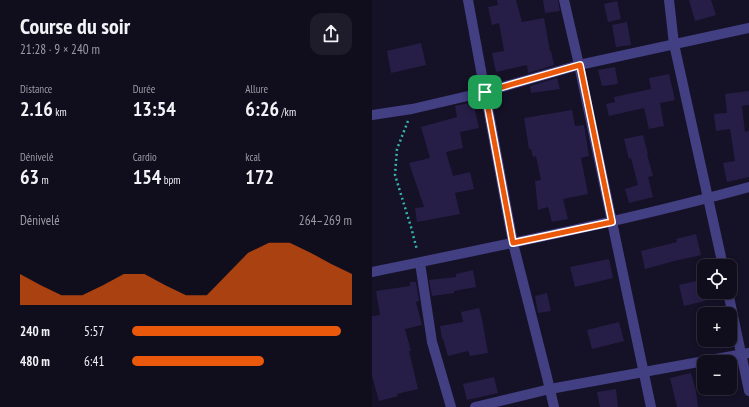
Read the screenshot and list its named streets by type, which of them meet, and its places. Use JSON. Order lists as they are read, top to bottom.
{
  "page": {
    "heading": ["Course du soir", "21:28 · 9 × 240 m"],
    "stats": [
      ["Distance", "2.16 km"],
      ["Durée", "13:54"],
      ["Allure", "6:26 /km"],
      ["Dénivelé", "63 m"],
      ["Cardio", "154 bpm"],
      ["kcal", "172"]
    ],
    "chart": ["Dénivelé", "264–269 m"],
    "map_buttons": ["+", "−"],
    "list": [
      {
        "name": "240 m",
        "note": "5:57"
      },
      {
        "name": "480 m",
        "note": "6:41"
      }
    ]
  }
}
